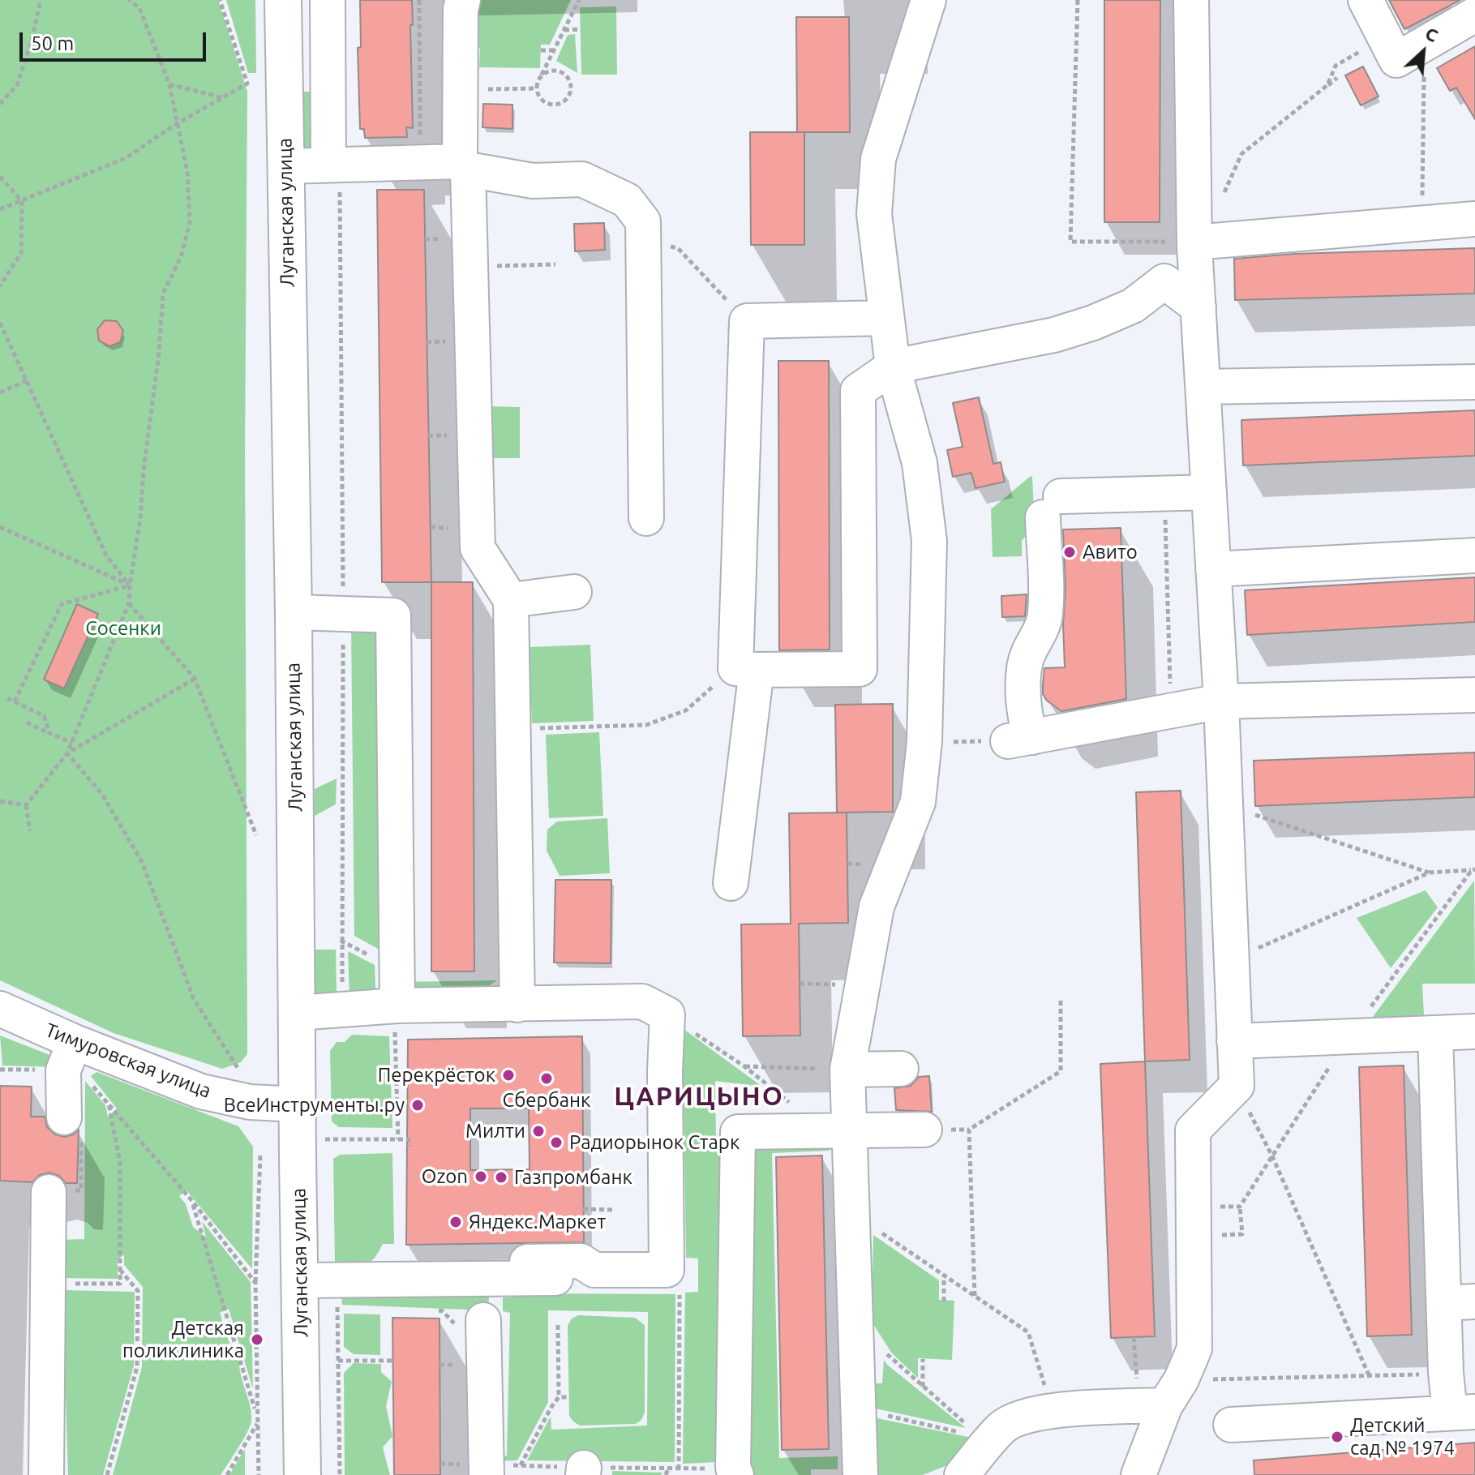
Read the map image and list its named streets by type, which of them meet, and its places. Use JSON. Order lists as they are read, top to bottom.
{
  "streets": {
    "main road": ["Луганская улица"],
    "street": ["Тимуровская улица"]
  },
  "crossings": [
    ["Луганская улица", "Тимуровская улица"]
  ],
  "districts": ["ЦАРИЦЫНО"],
  "parks": ["Сосенки"],
  "places": [
    "Авито",
    "Перекрёсток",
    "Сбербанк",
    "ВсеИнструменты.ру",
    "Милти",
    "Радиорынок Старк",
    "Ozon",
    "Газпромбанк",
    "Яндекс.Маркет",
    "Детская поликлиника",
    "Детский сад № 1974"
  ],
  "scale_bar": "50 m",
  "north": "top right"
}
